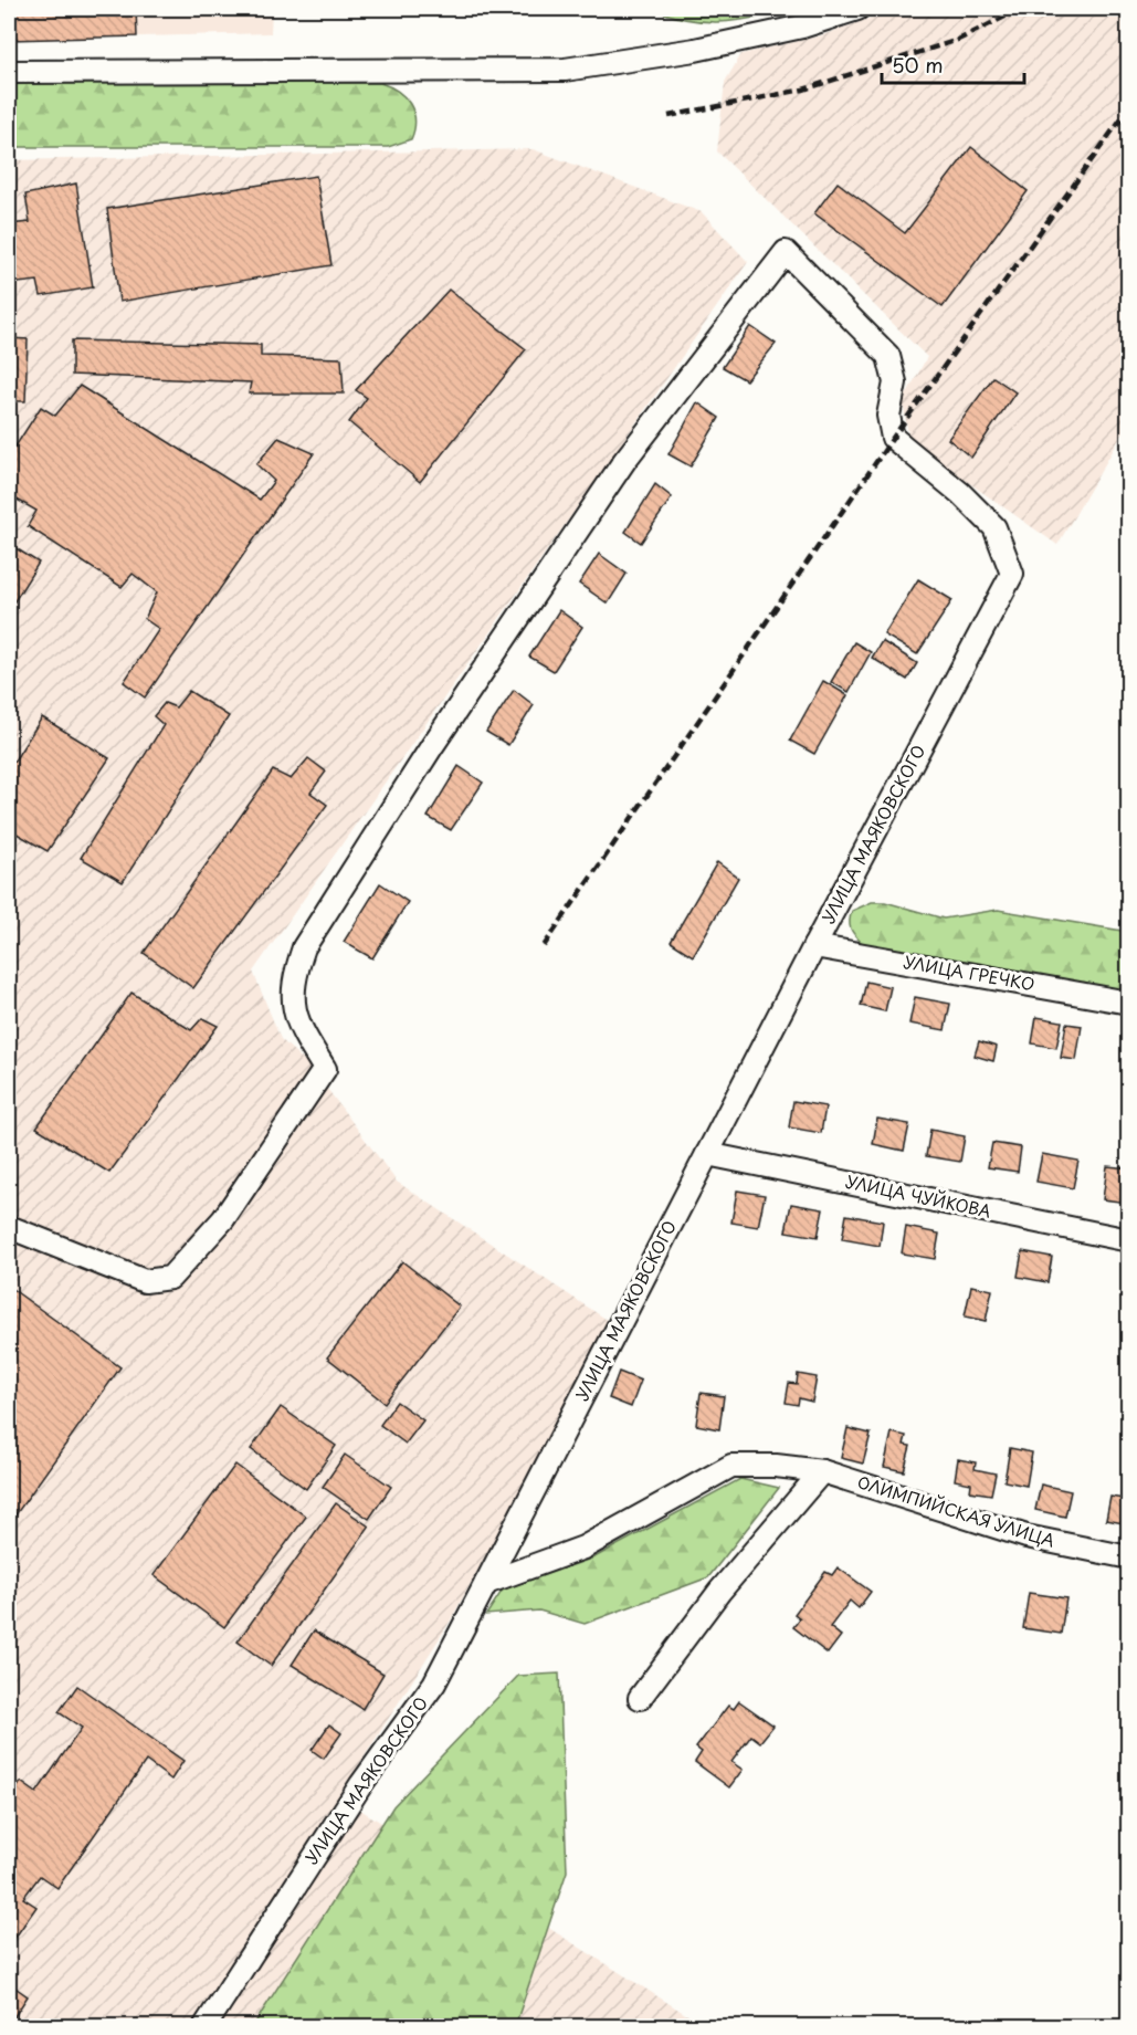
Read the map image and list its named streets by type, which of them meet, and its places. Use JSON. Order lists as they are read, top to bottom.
{
  "streets": {
    "street": [
      "УЛИЦА МАЯКОВСКОГО",
      "УЛИЦА ГРЕЧКО",
      "УЛИЦА ЧУЙКОВА",
      "ОЛИМПИЙСКАЯ УЛИЦА"
    ]
  },
  "crossings": [
    ["УЛИЦА МАЯКОВСКОГО", "УЛИЦА ГРЕЧКО"],
    ["УЛИЦА МАЯКОВСКОГО", "УЛИЦА ЧУЙКОВА"],
    ["УЛИЦА МАЯКОВСКОГО", "ОЛИМПИЙСКАЯ УЛИЦА"]
  ],
  "scale_bar": "50 m"
}
